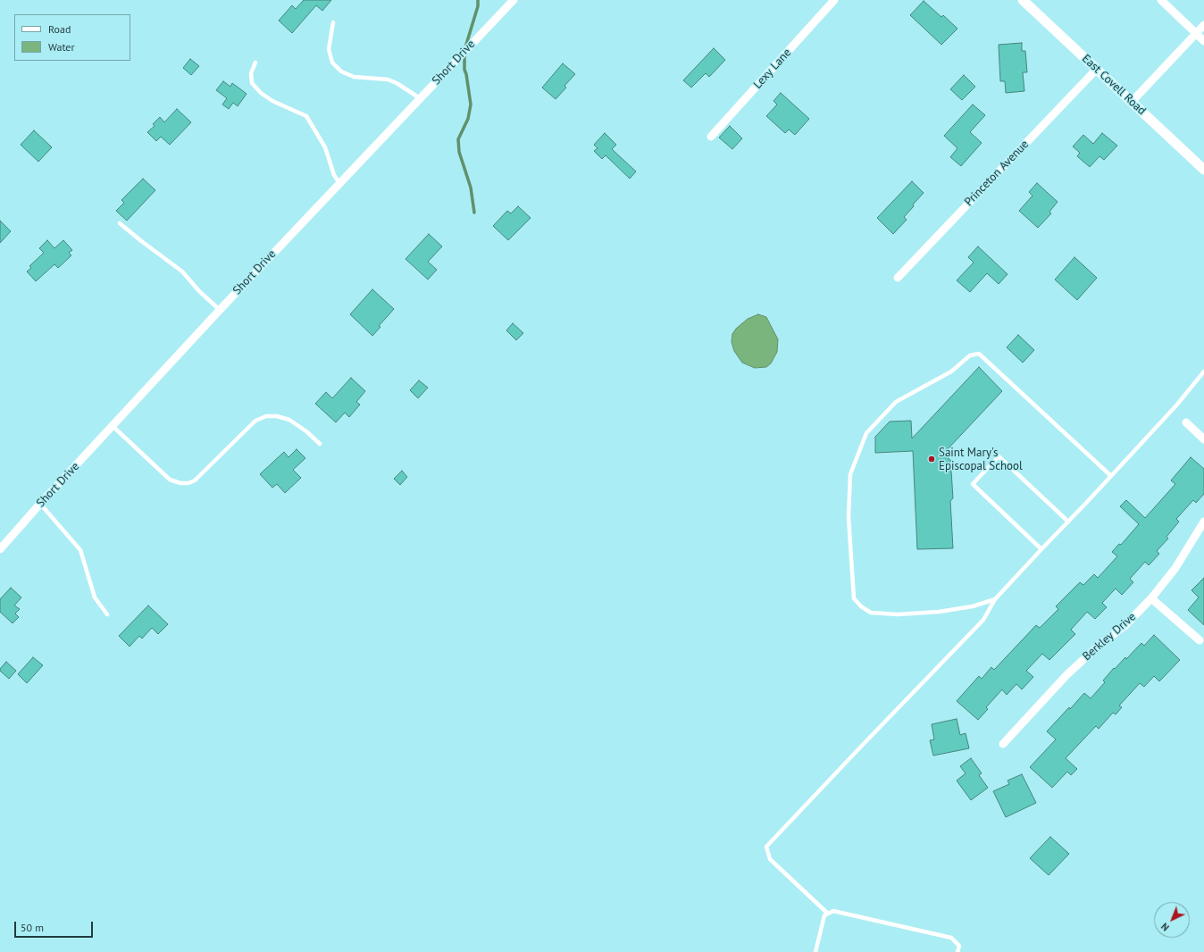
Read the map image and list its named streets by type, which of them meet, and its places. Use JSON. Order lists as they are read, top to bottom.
{
  "streets": {
    "street": [
      "Short Drive",
      "Lexy Lane",
      "East Covell Road",
      "Princeton Avenue",
      "Berkley Drive"
    ]
  },
  "crossings": [
    ["East Covell Road", "Princeton Avenue"]
  ],
  "places": ["Saint Mary's Episcopal School"],
  "legend": ["Road", "Water"],
  "scale_bar": "50 m",
  "north": "bottom left"
}
